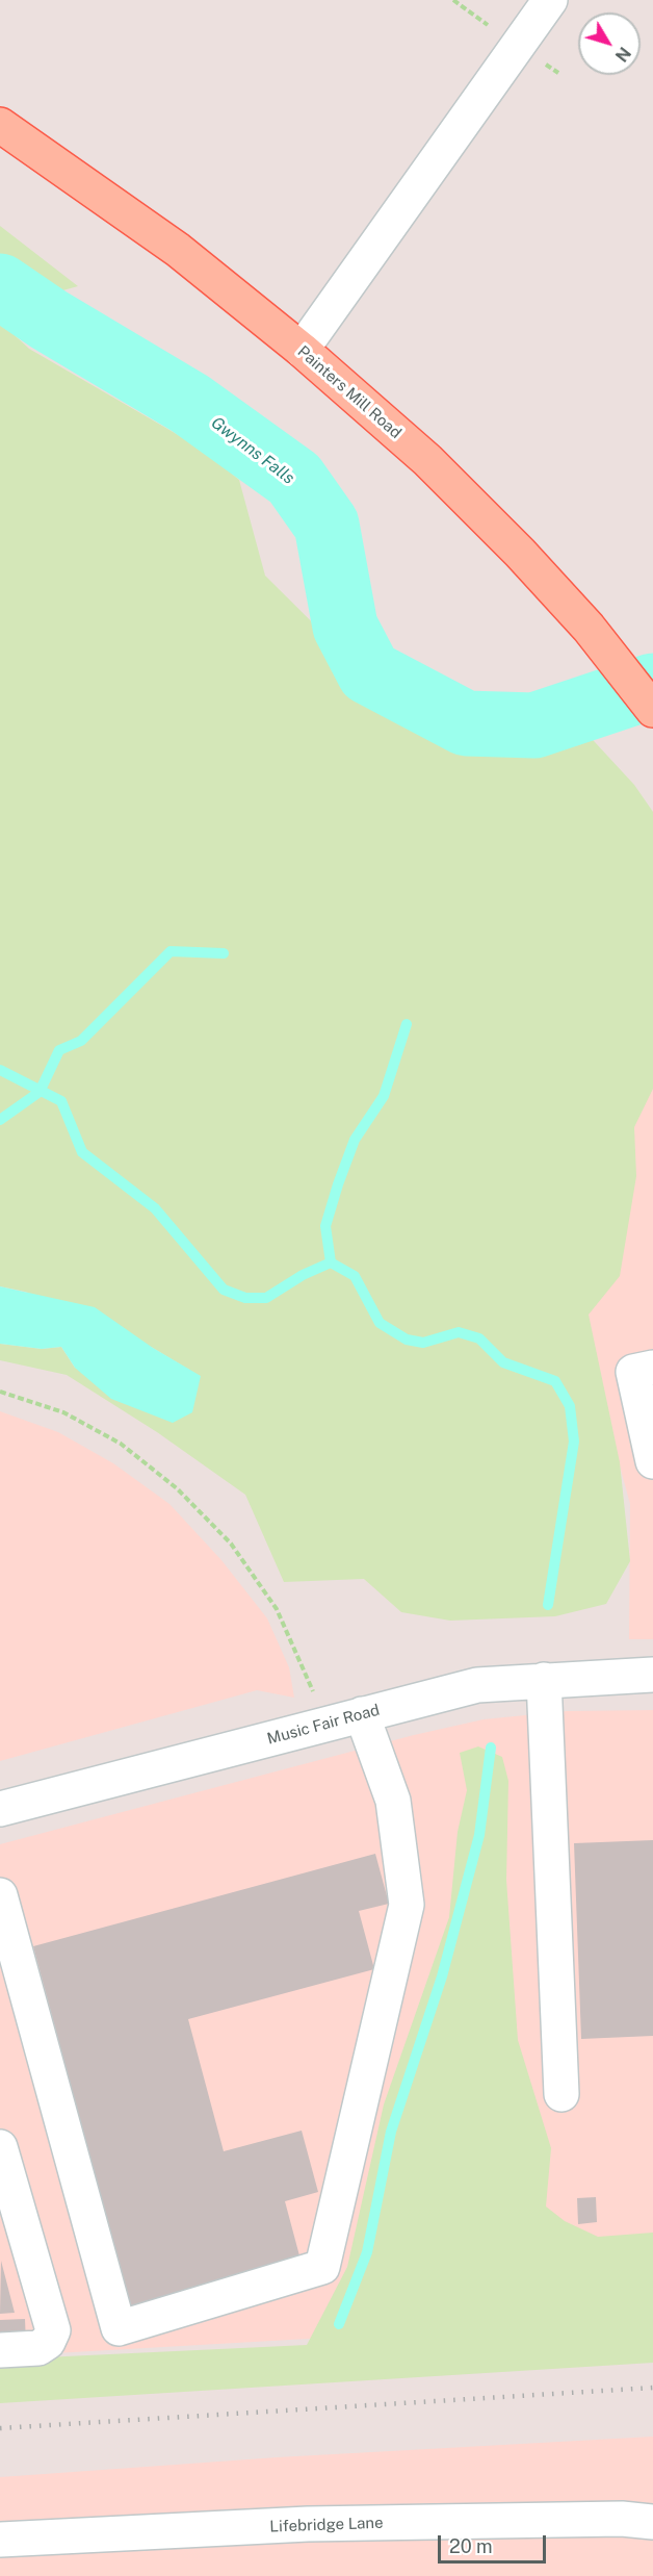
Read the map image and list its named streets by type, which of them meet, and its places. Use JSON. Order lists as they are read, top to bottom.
{
  "streets": {
    "main road": ["Painters Mill Road"],
    "street": ["Music Fair Road", "Lifebridge Lane"]
  },
  "water": ["Gwynns Falls"],
  "scale_bar": "20 m",
  "north": "bottom right"
}
